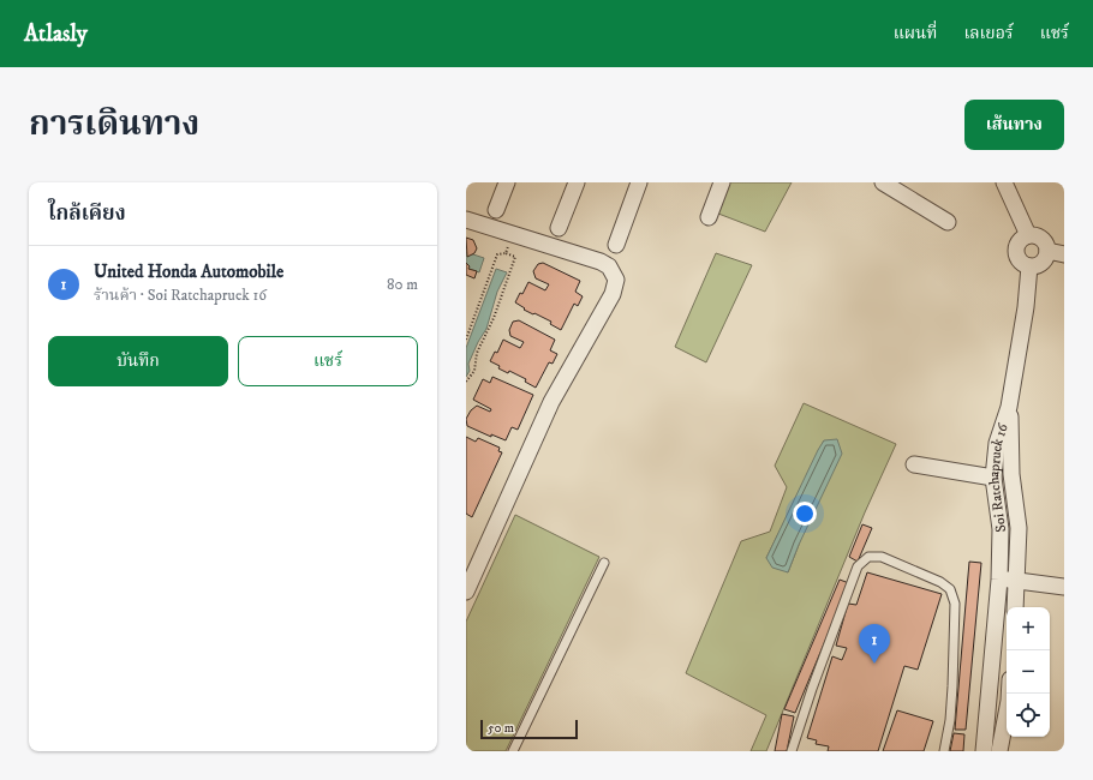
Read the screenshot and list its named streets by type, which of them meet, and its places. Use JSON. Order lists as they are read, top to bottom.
{
  "streets": {
    "street": ["Soi Ratchapruek 16"]
  },
  "scale_bar": "50 m",
  "page": {
    "header": "Atlasly",
    "nav": ["แผนที่", "เลเยอร์", "แชร์"],
    "title": "การเดินทาง",
    "buttons": [
      "เส้นทาง",
      ["บันทึก", "แชร์"]
    ],
    "heading": "ใกล้เคียง",
    "list": [
      {
        "mark": "1",
        "name": "United Honda Automobile",
        "note": "ร้านค้า · Soi Ratchapruek 16",
        "value": "80 m"
      }
    ],
    "map_buttons": ["+", "−"],
    "pins": "1",
    "scale": "50 m"
  }
}
